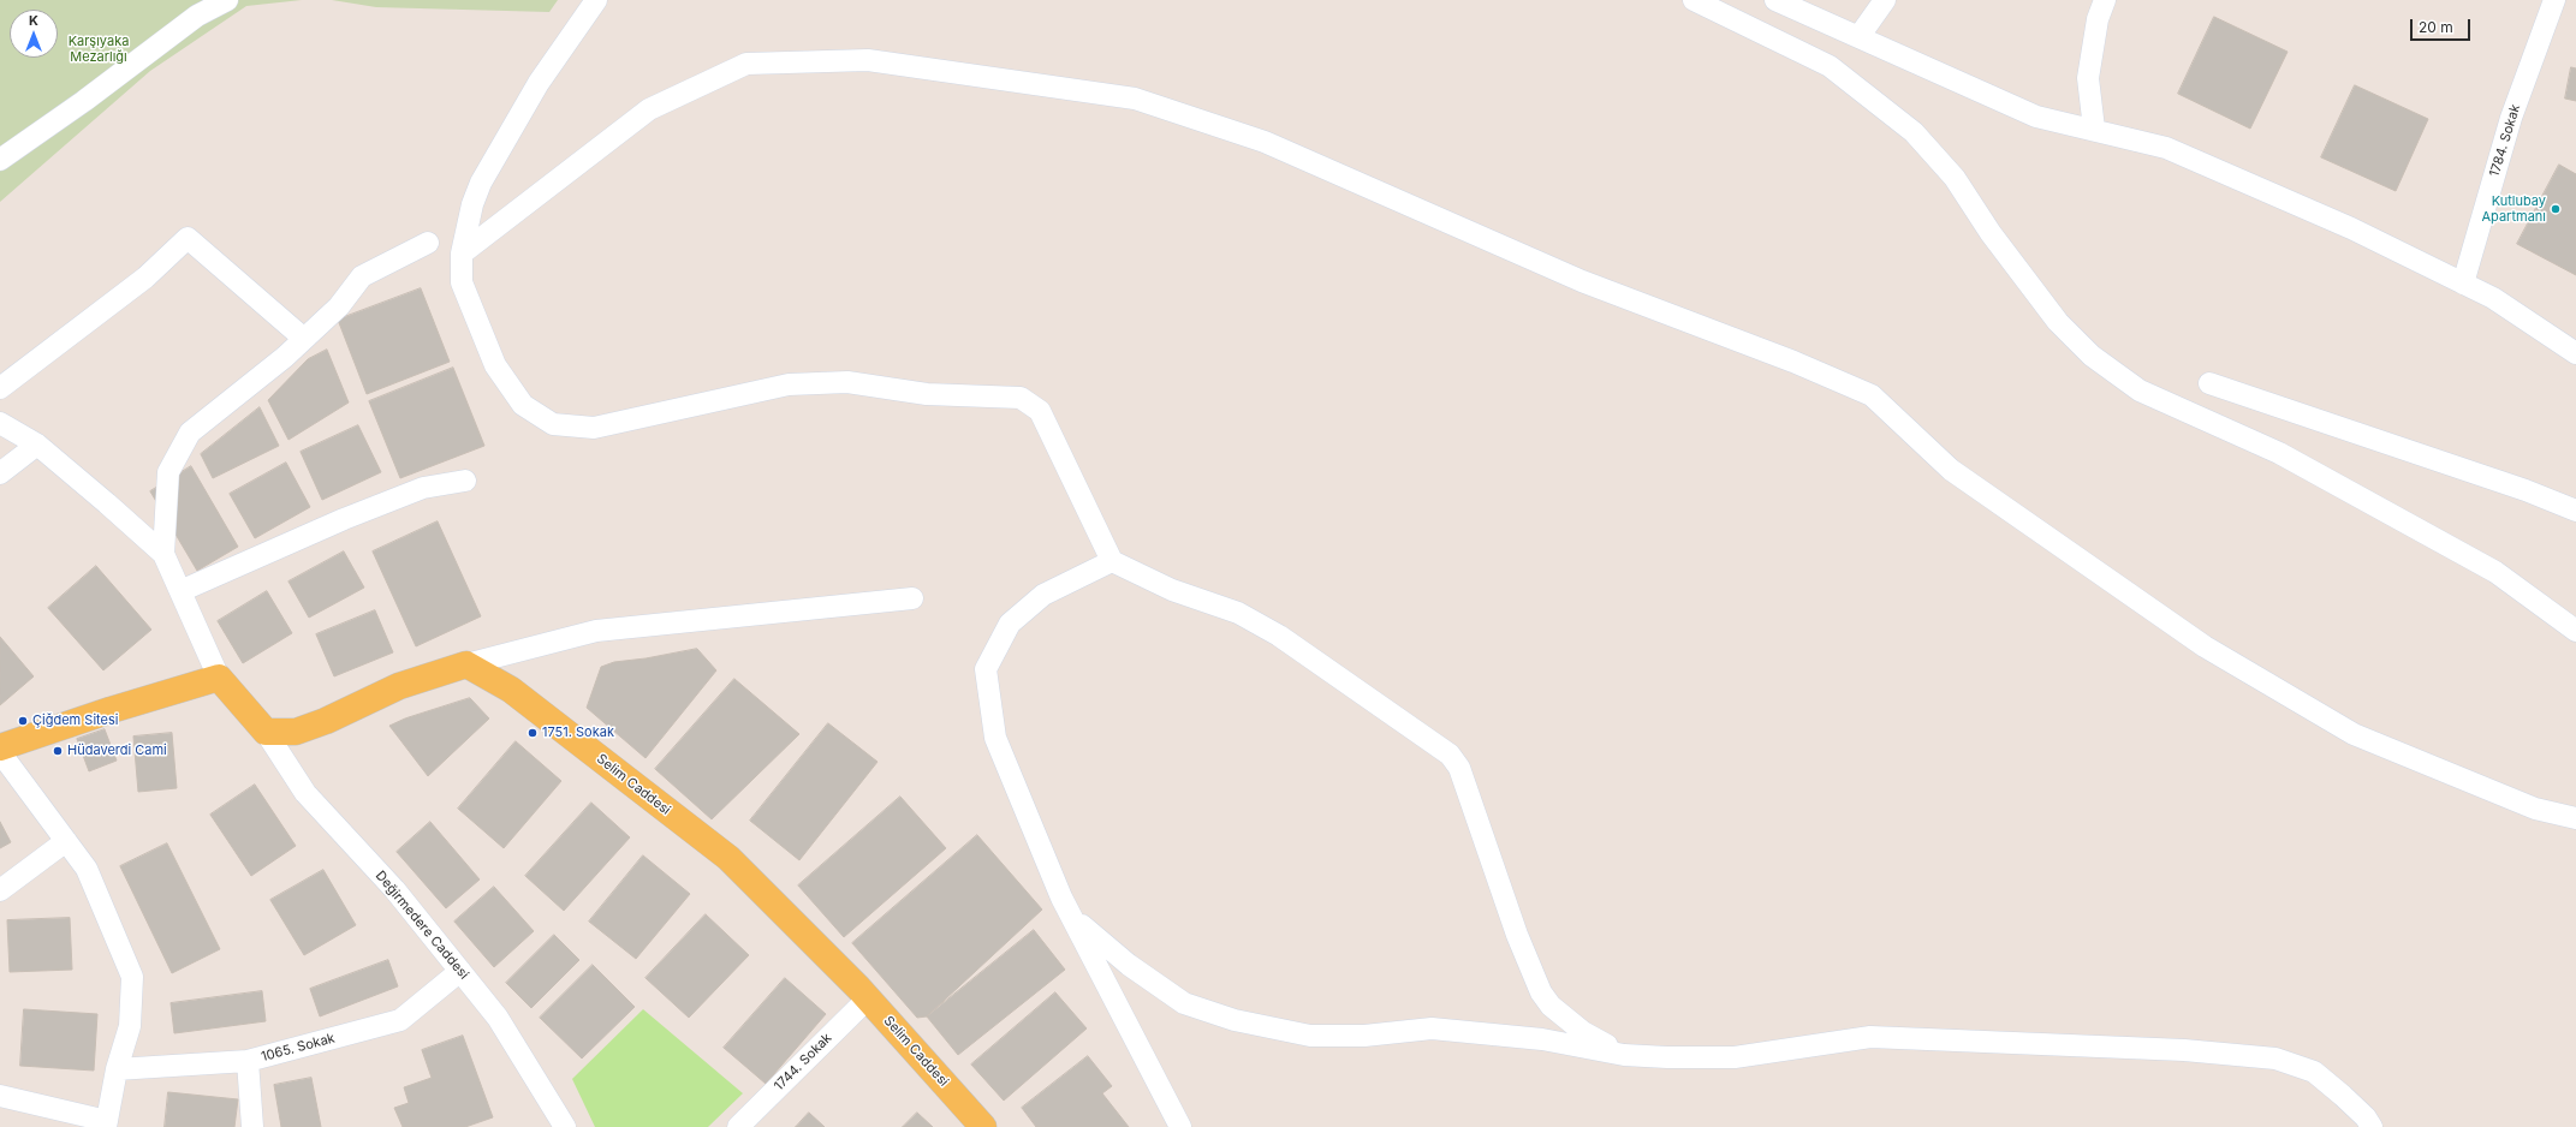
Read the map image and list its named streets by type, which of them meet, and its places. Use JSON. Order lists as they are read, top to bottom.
{
  "streets": {
    "main road": ["Selim Caddesi"],
    "street": [
      "1784. Sokak",
      "Değirmedere Caddesi",
      "1065. Sokak",
      "1744. Sokak"
    ]
  },
  "crossings": [
    ["Selim Caddesi", "1744. Sokak"],
    ["Değirmedere Caddesi", "1065. Sokak"]
  ],
  "parks": ["Karşıyaka Mezarlığı"],
  "places": [
    "Kutlubay Apartmanı",
    "Çiğdem Sitesi",
    "1751. Sokak",
    "Hüdaverdi Cami"
  ],
  "scale_bar": "20 m",
  "north": "top"
}
